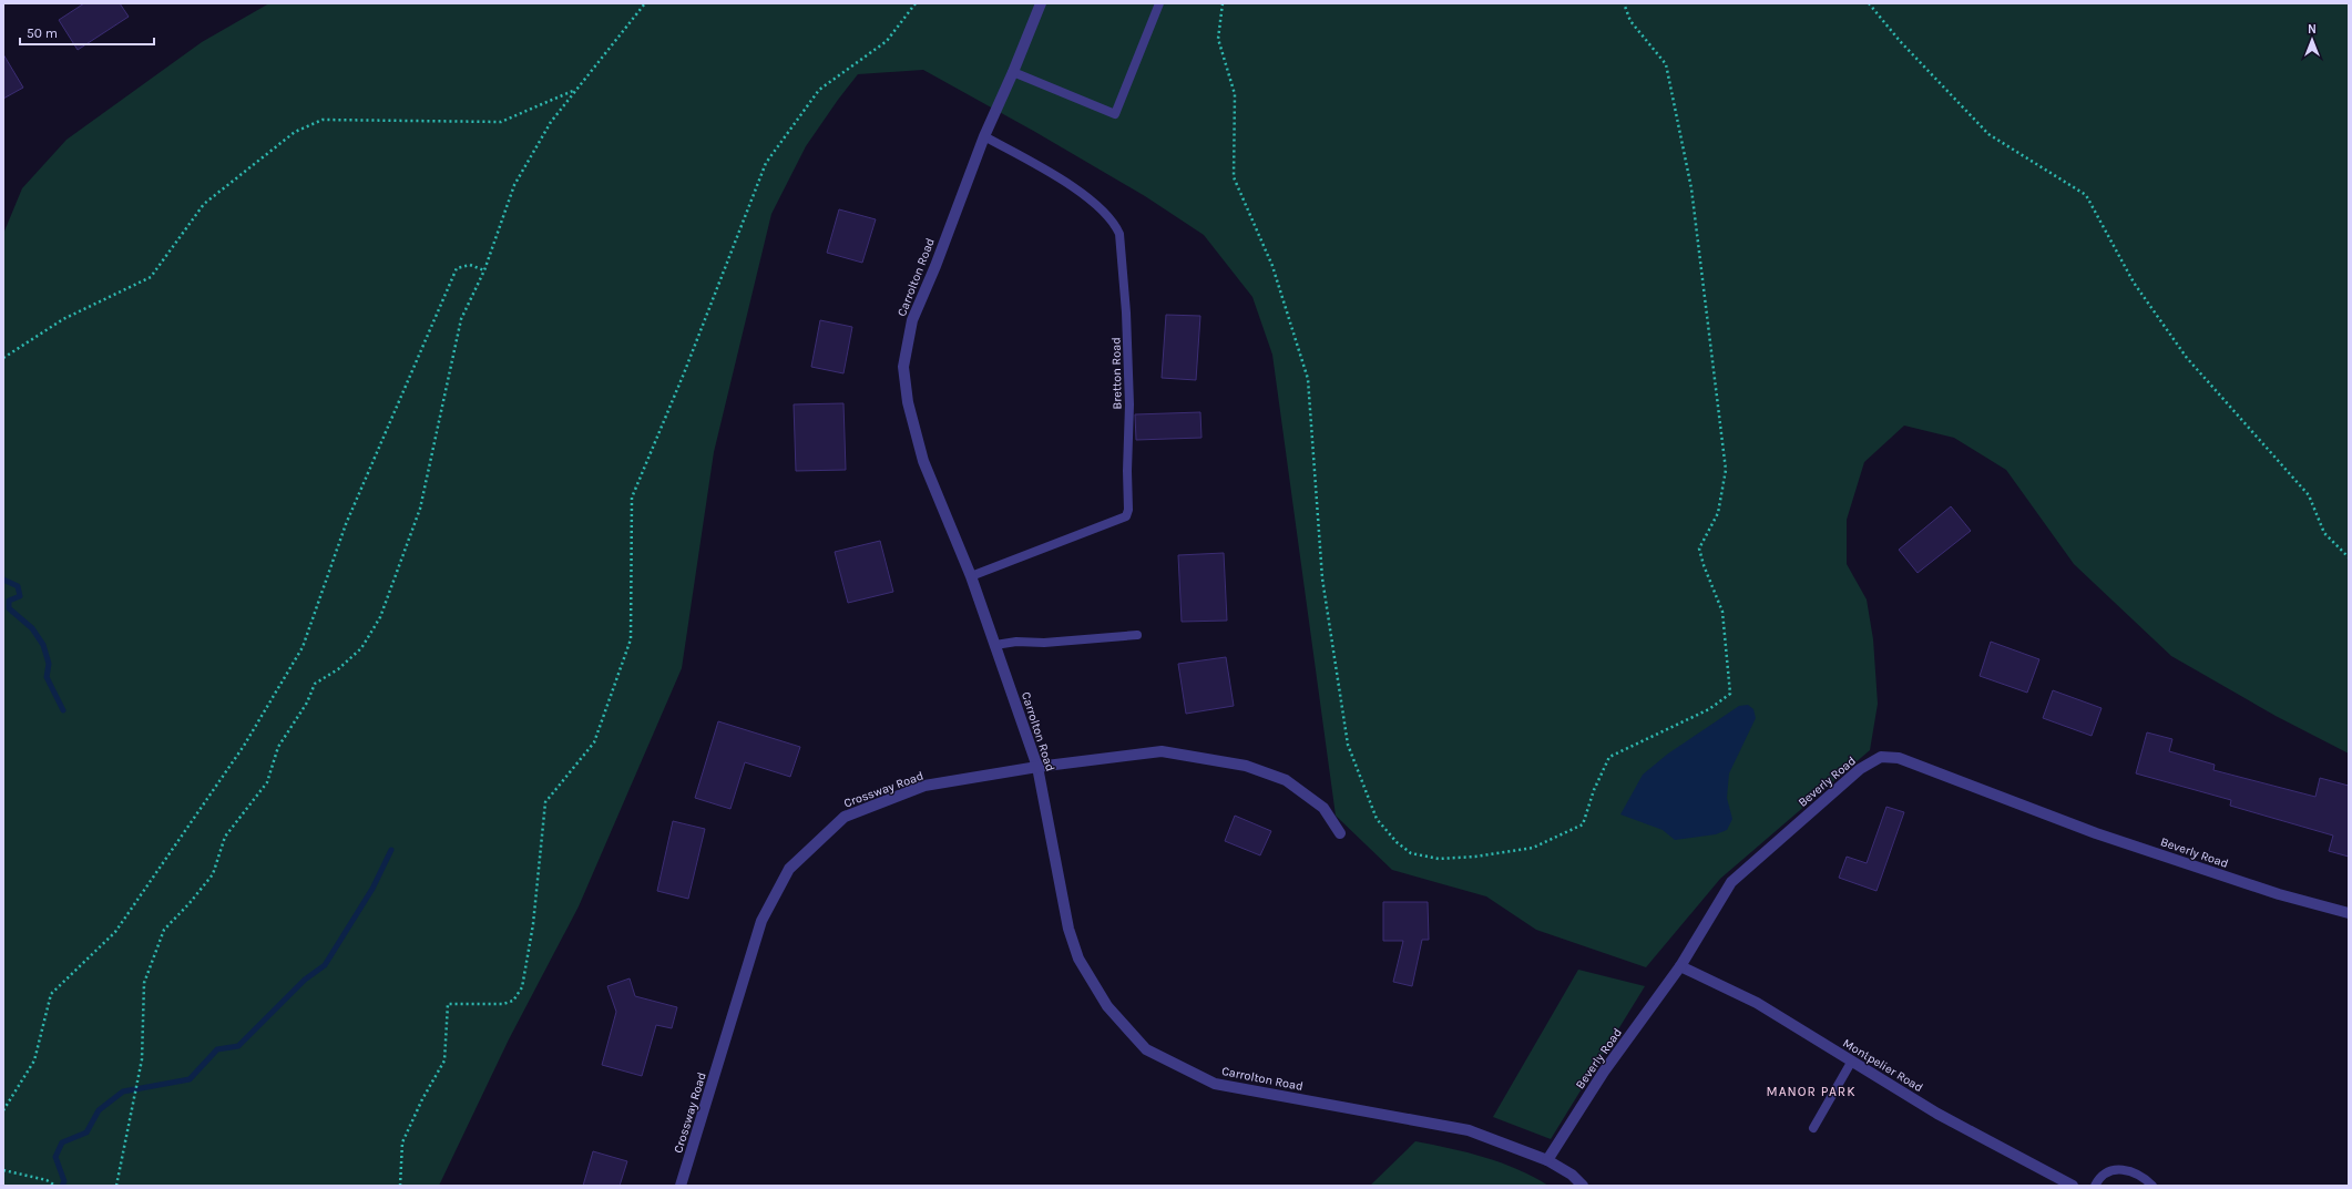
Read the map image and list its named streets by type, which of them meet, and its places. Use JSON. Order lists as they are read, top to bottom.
{
  "streets": {
    "street": [
      "Carrolton Road",
      "Beverly Road",
      "Crossway Road",
      "Montpelier Road"
    ],
    "lane": ["Bretton Road"]
  },
  "crossings": [
    ["Carrolton Road", "Bretton Road"],
    ["Carrolton Road", "Beverly Road"],
    ["Carrolton Road", "Crossway Road"],
    ["Beverly Road", "Montpelier Road"]
  ],
  "districts": ["MANOR PARK"],
  "scale_bar": "50 m",
  "north": "top"
}
